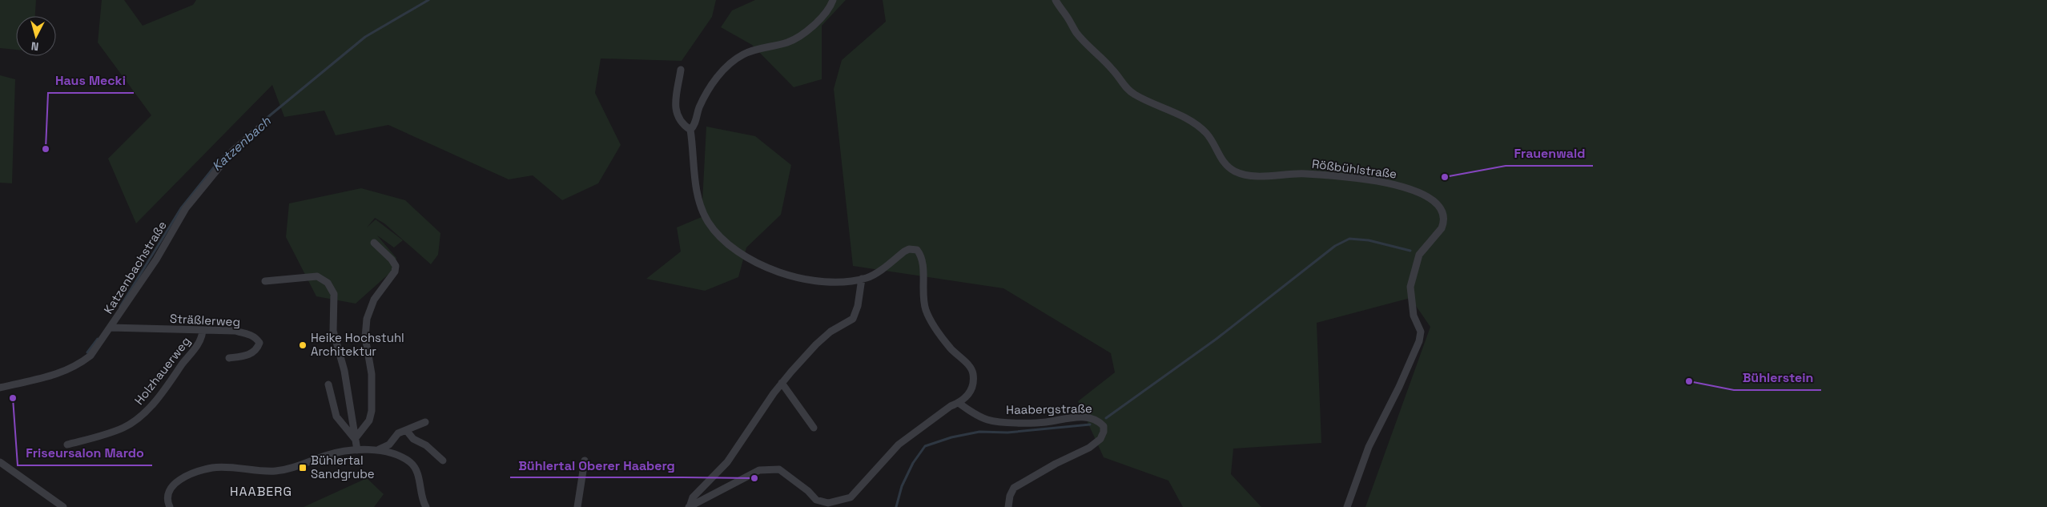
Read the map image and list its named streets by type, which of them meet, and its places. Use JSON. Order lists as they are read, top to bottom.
{
  "streets": {
    "street": [
      "Rößbühlstraße",
      "Katzenbachstraße",
      "Sträßlerweg",
      "Holzhauerweg",
      "Haabergstraße"
    ]
  },
  "crossings": [
    ["Katzenbachstraße", "Sträßlerweg"],
    ["Sträßlerweg", "Holzhauerweg"]
  ],
  "districts": ["HAABERG"],
  "water": ["Katzenbach"],
  "places": {
    "other": [
      "Haus Mecki",
      "Frauenwald",
      "Heike Hochstuhl Architektur",
      "Bühlerstein",
      "Friseursalon Mardo",
      "Bühlertal Oberer Haaberg"
    ],
    "transit": ["Bühlertal Sandgrube"]
  },
  "north": "bottom"
}
